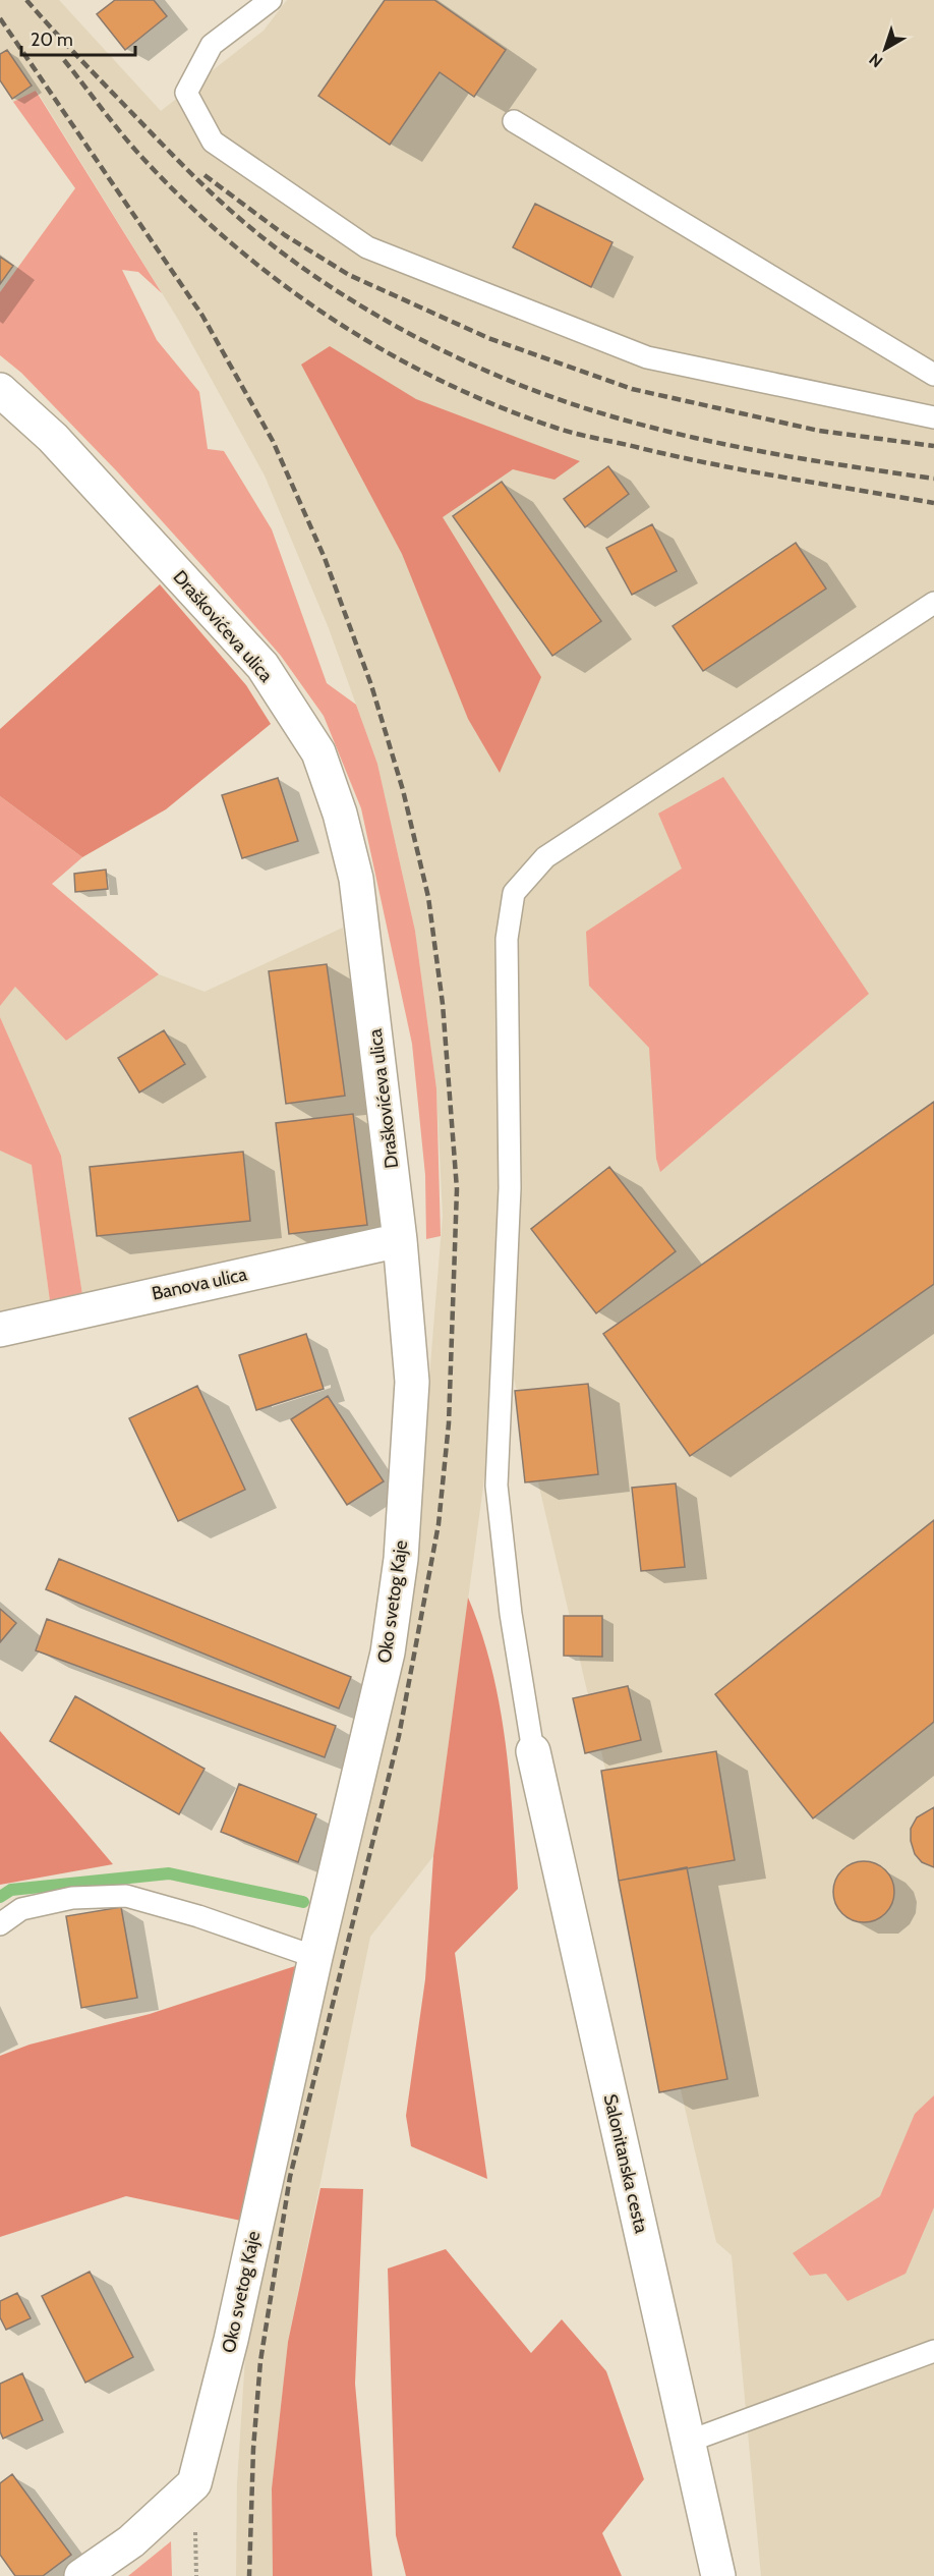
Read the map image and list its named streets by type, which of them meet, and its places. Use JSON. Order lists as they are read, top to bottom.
{
  "streets": {
    "street": [
      "Draškovićeva ulica",
      "Banova ulica",
      "Oko svetog Kaje",
      "Salonitanska cesta"
    ]
  },
  "crossings": [
    ["Draškovićeva ulica", "Banova ulica"],
    ["Draškovićeva ulica", "Oko svetog Kaje"],
    ["Banova ulica", "Oko svetog Kaje"]
  ],
  "scale_bar": "20 m",
  "north": "bottom left"
}
